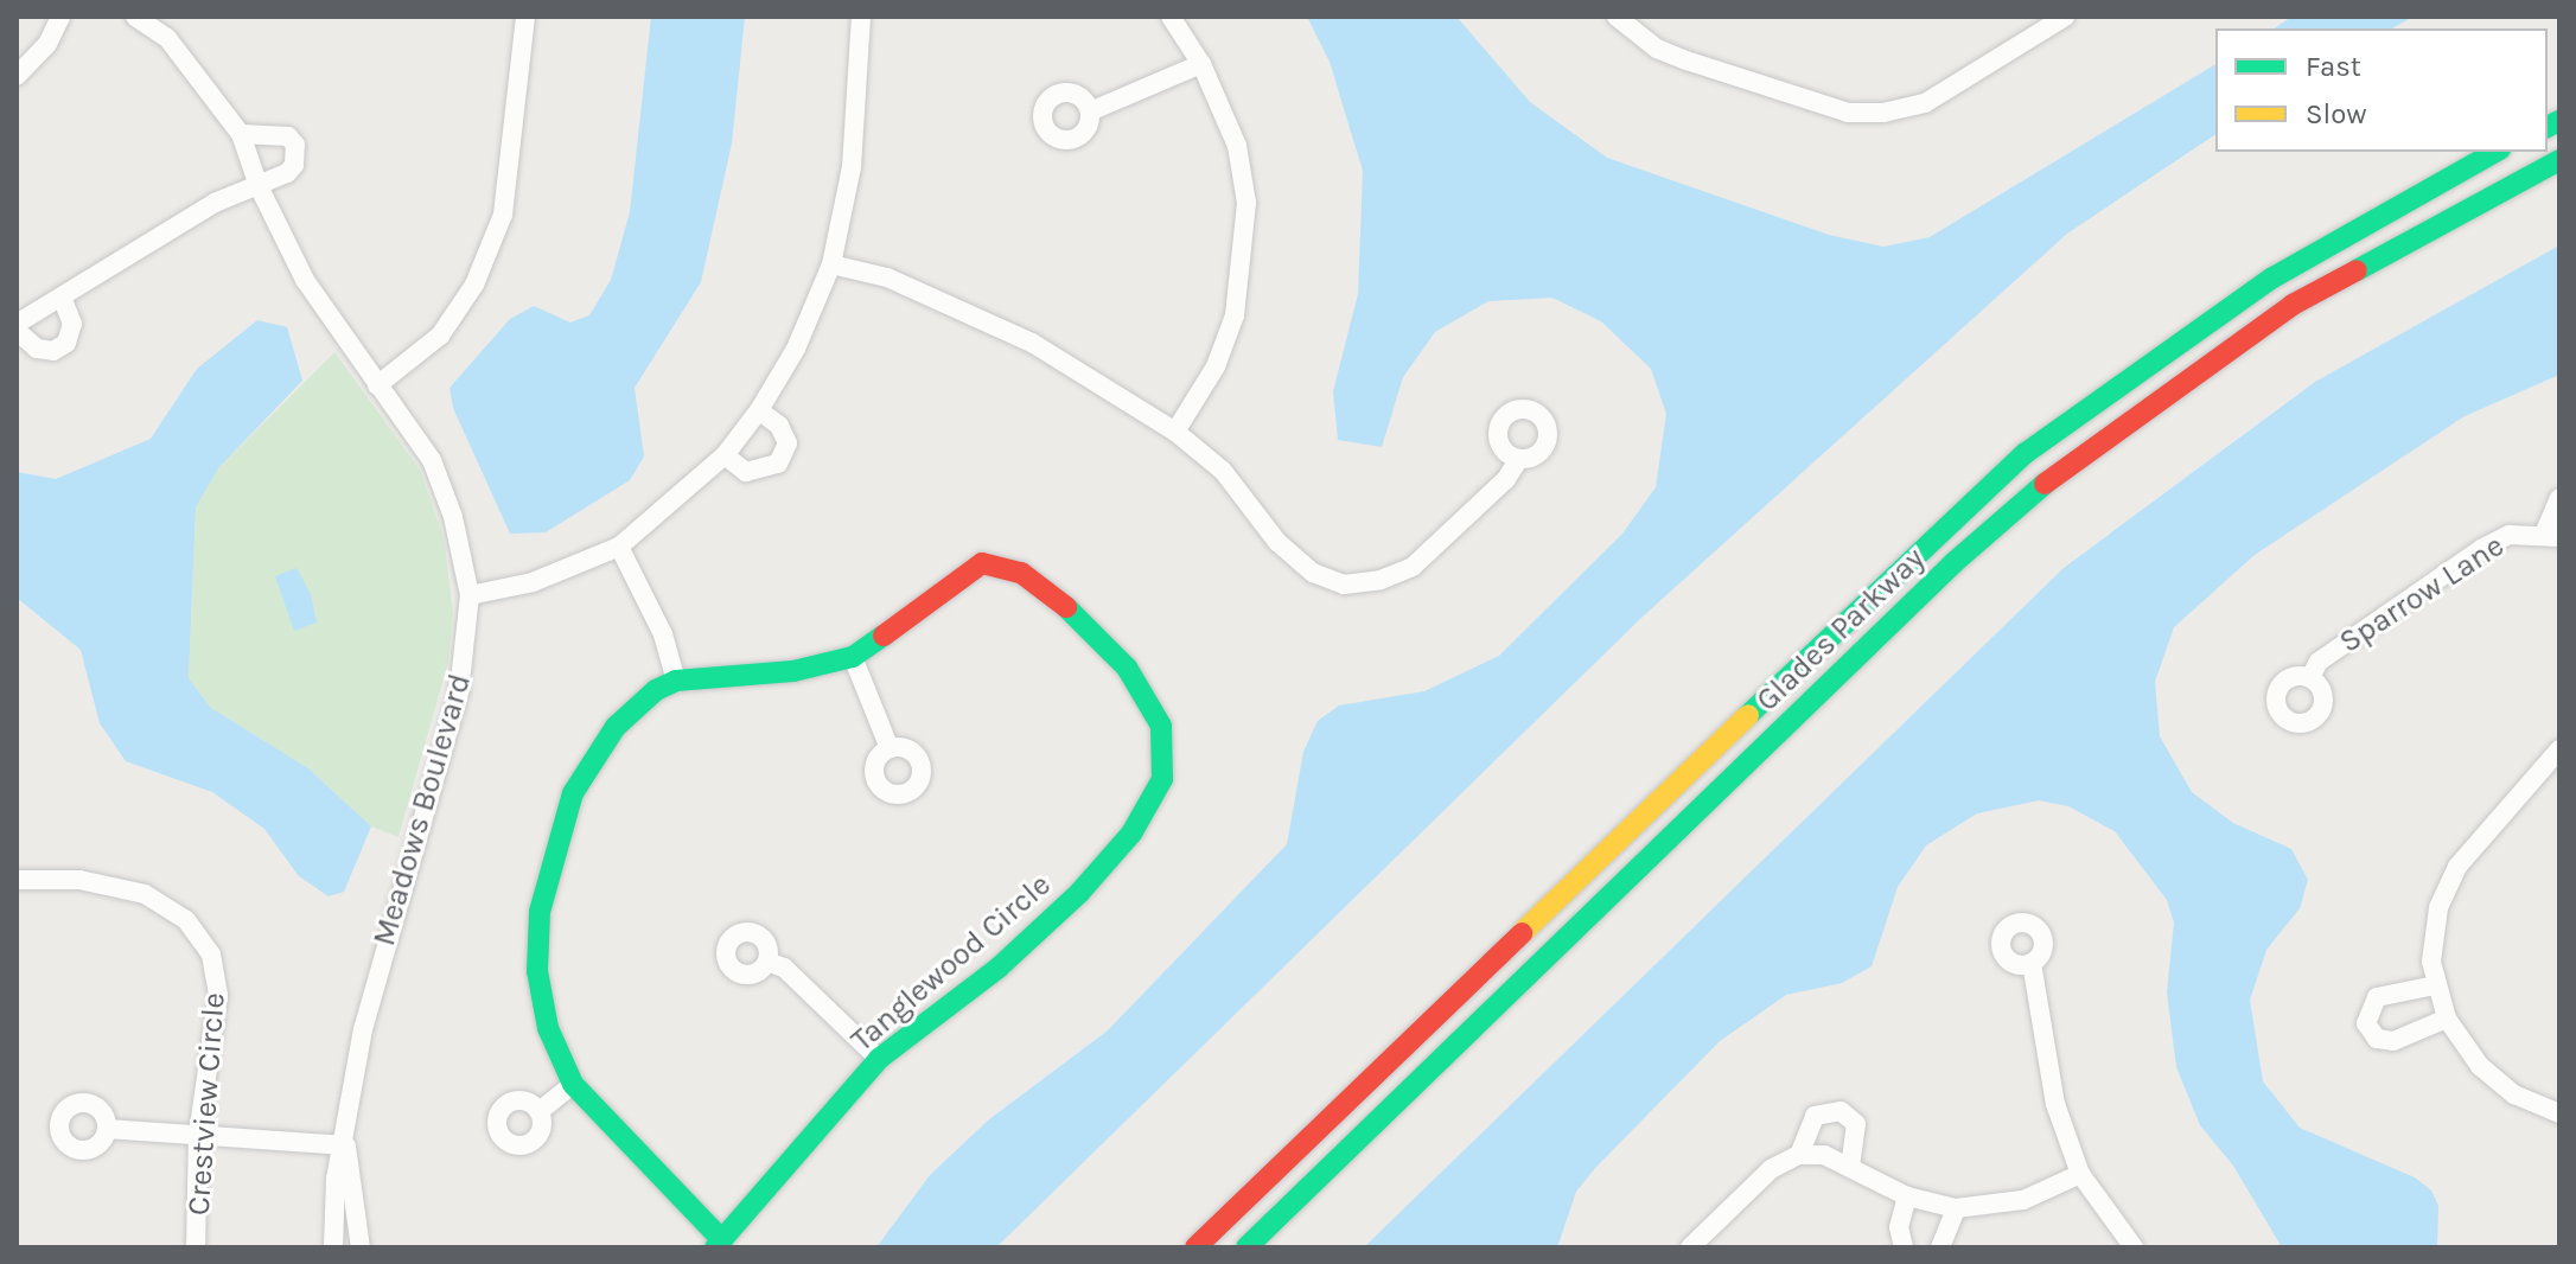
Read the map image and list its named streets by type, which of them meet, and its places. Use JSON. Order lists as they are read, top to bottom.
{
  "streets": {
    "main road": ["Glades Parkway", "Tanglewood Circle"],
    "street": ["Sparrow Lane", "Meadows Boulevard", "Crestview Circle"]
  },
  "legend": ["Fast", "Slow"]
}
